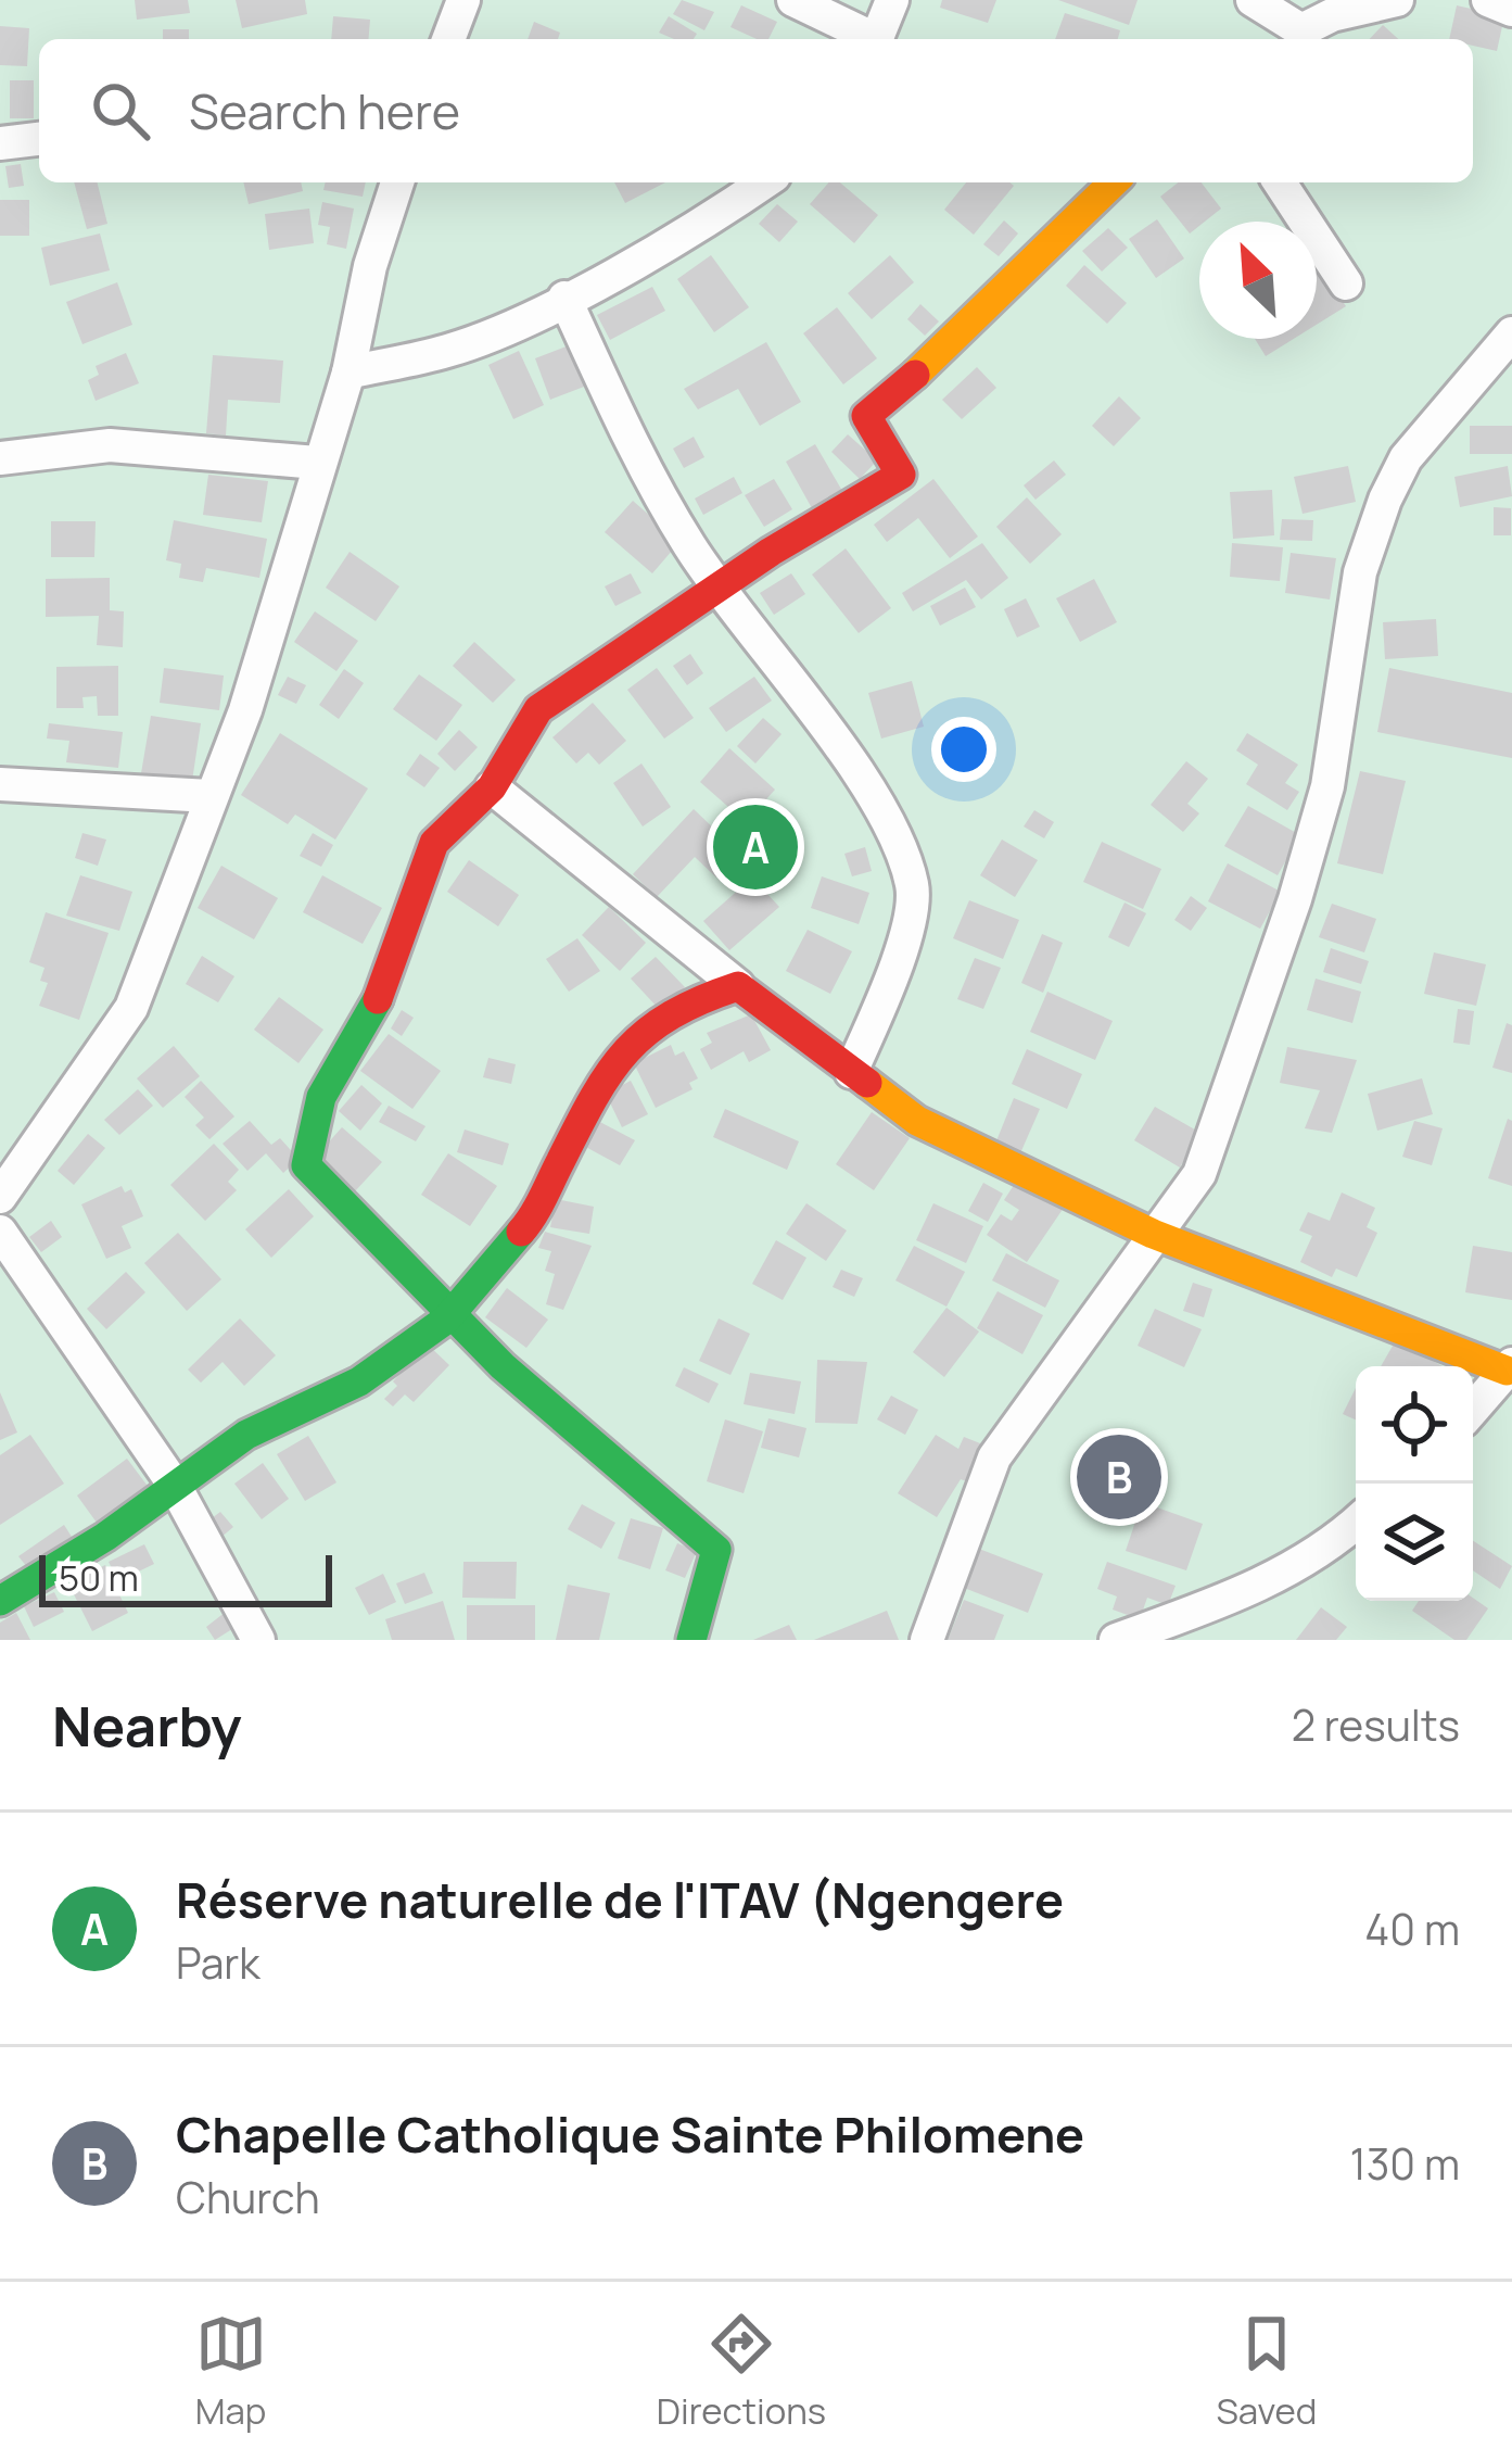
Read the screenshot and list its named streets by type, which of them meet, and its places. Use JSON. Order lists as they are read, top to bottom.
{
  "scale_bar": "50 m",
  "north": "top left",
  "page": {
    "search": "Search here",
    "pins": ["A", "B"],
    "scale": "50 m",
    "heading": ["Nearby", "2 results"],
    "list": [
      {
        "mark": "A",
        "name": "Réserve naturelle de l'ITAV (Ngengere",
        "note": "Park",
        "value": "40 m"
      },
      {
        "mark": "B",
        "name": "Chapelle Catholique Sainte Philomene",
        "note": "Church",
        "value": "130 m"
      }
    ],
    "nav": ["Map", "Directions", "Saved"]
  }
}
